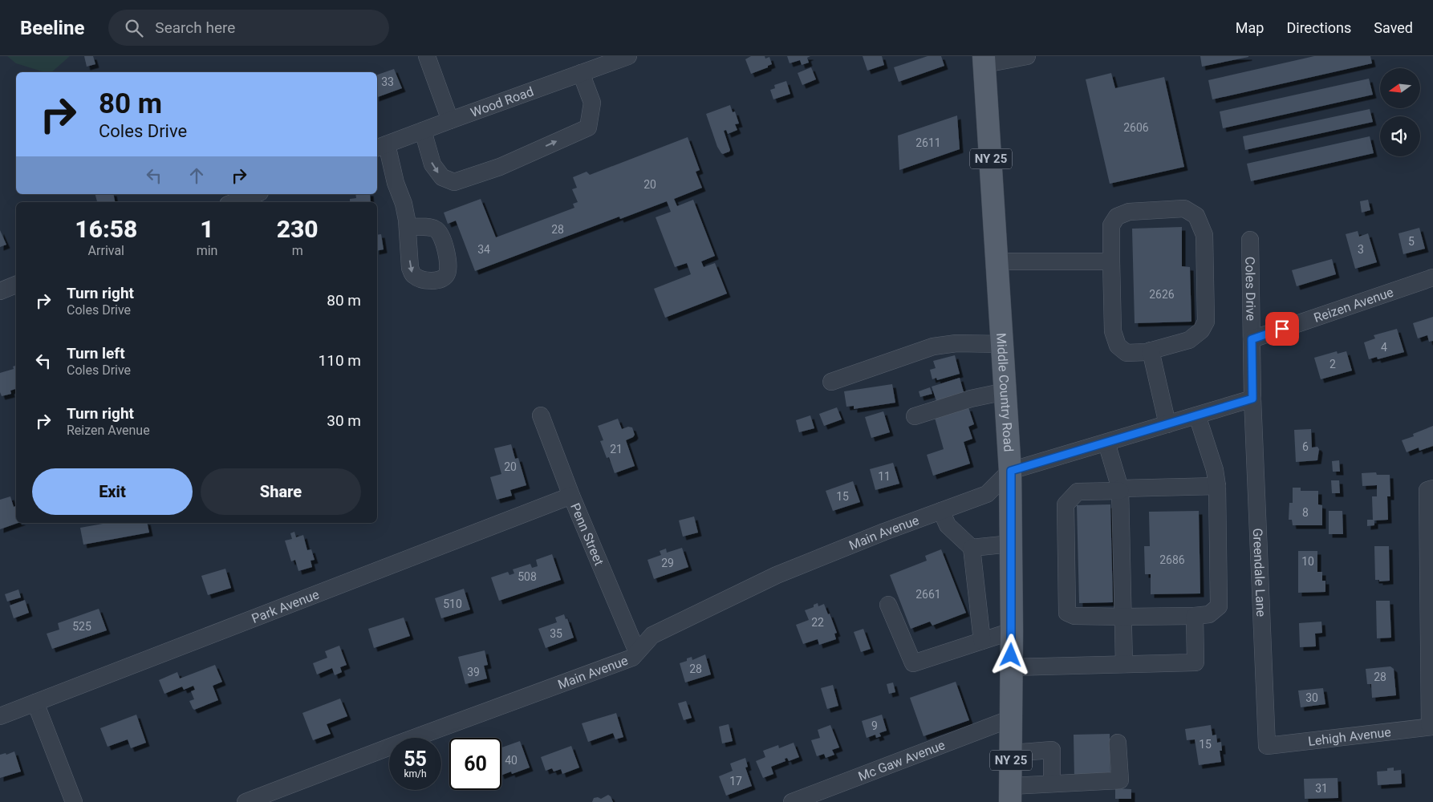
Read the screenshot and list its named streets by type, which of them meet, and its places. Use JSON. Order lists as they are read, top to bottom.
{
  "streets": {
    "main road": ["NY 25", "Middle Country Road"],
    "street": [
      "Wood Road",
      "Coles Drive",
      "Reizen Avenue",
      "Main Avenue",
      "Penn Street",
      "Greendale Lane",
      "Park Avenue",
      "Lehigh Avenue",
      "Mc Gaw Avenue"
    ]
  },
  "crossings": [
    ["Coles Drive", "Reizen Avenue"],
    ["Coles Drive", "Greendale Lane"],
    ["Middle Country Road", "Main Avenue"],
    ["Middle Country Road", "Mc Gaw Avenue"],
    ["Main Avenue", "Penn Street"],
    ["Penn Street", "Park Avenue"],
    ["Greendale Lane", "Lehigh Avenue"]
  ],
  "house_numbers": [
    "33",
    "2606",
    "2611",
    "20",
    "28",
    "5",
    "34",
    "3",
    "2626",
    "4",
    "2",
    "6",
    "21",
    "20",
    "11",
    "15",
    "8",
    "2686",
    "10",
    "29",
    "508",
    "2661",
    "510",
    "22",
    "525",
    "35",
    "28",
    "39",
    "28",
    "30",
    "9",
    "15",
    "40",
    "17",
    "31"
  ],
  "north": "left",
  "page": {
    "header": "Beeline",
    "search": "Search here",
    "nav": ["Map", "Directions", "Saved"],
    "turn": ["80 m", "Coles Drive"],
    "eta": [
      "16:58",
      "Arrival",
      "1",
      "min",
      "230",
      "m"
    ],
    "list": [
      {
        "name": "Turn right",
        "note": "Coles Drive",
        "value": "80 m"
      },
      {
        "name": "Turn left",
        "note": "Coles Drive",
        "value": "110 m"
      },
      {
        "name": "Turn right",
        "note": "Reizen Avenue",
        "value": "30 m"
      }
    ],
    "buttons": ["Exit", "Share"],
    "speed": "55 km/h",
    "limit": "60"
  }
}
